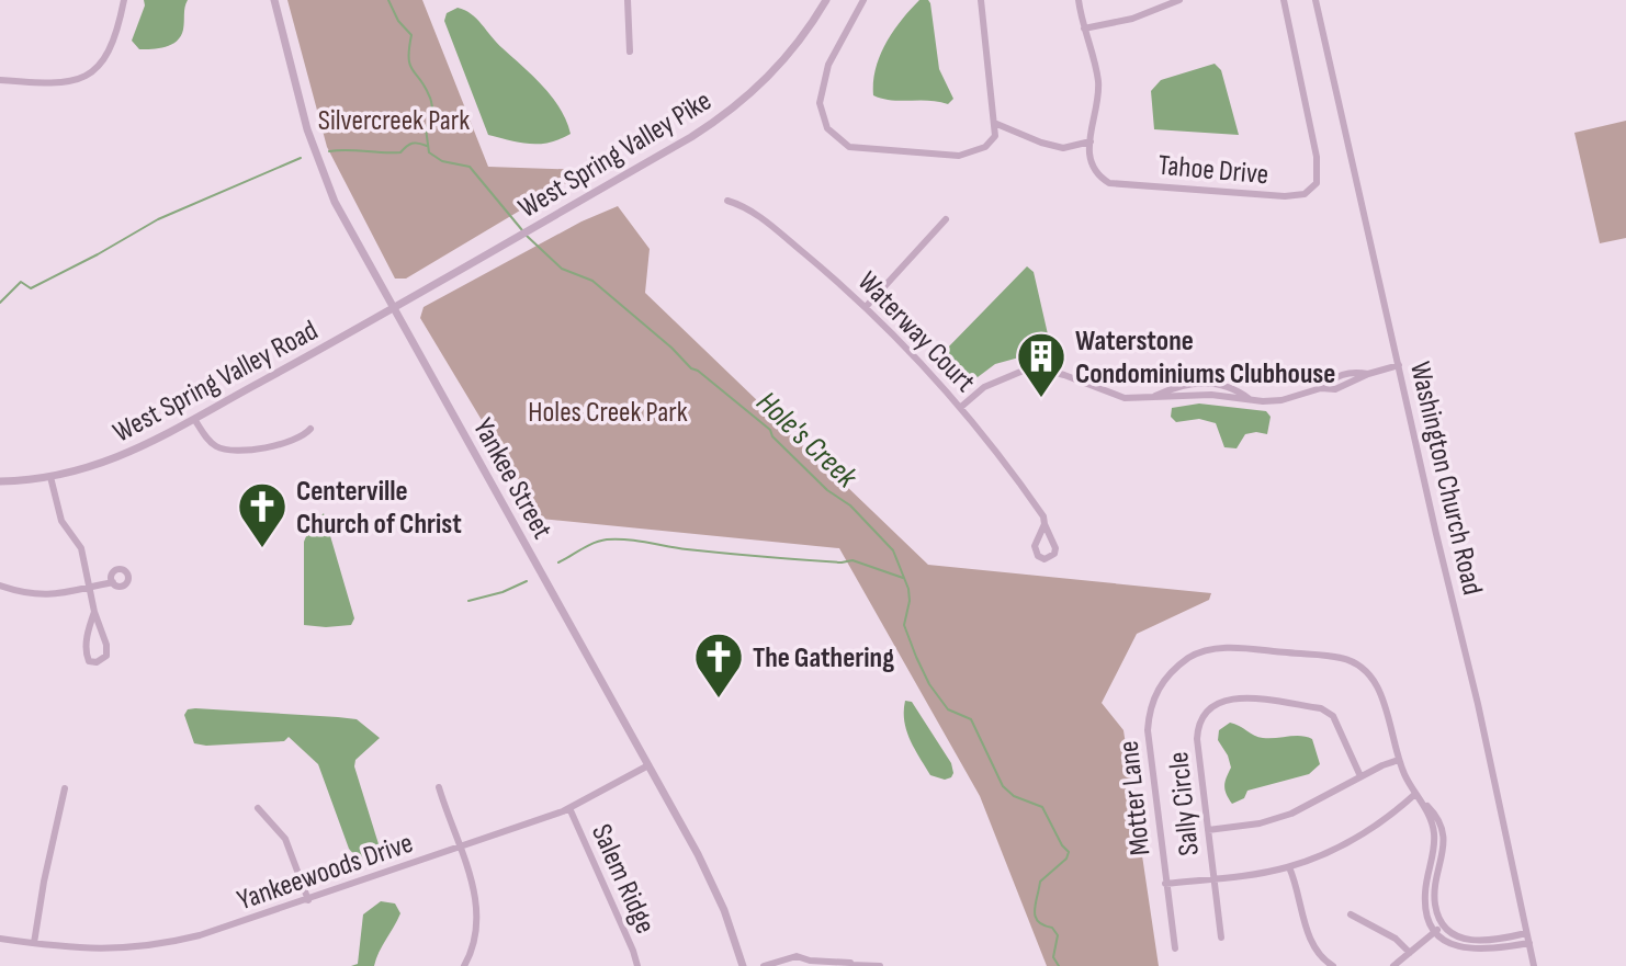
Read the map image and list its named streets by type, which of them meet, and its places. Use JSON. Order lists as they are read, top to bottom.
{
  "streets": {
    "street": [
      "West Spring Valley Pike",
      "Tahoe Drive",
      "Waterway Court",
      "West Spring Valley Road",
      "Yankee Street",
      "Washington Church Road",
      "Motter Lane",
      "Sally Circle",
      "Yankeewoods Drive",
      "Salem Ridge"
    ]
  },
  "crossings": [
    ["West Spring Valley Pike", "West Spring Valley Road"],
    ["West Spring Valley Pike", "Yankee Street"],
    ["West Spring Valley Road", "Yankee Street"],
    ["Yankee Street", "Yankeewoods Drive"],
    ["Yankeewoods Drive", "Salem Ridge"]
  ],
  "water": ["Hole's Creek"],
  "parks": ["Silvercreek Park", "Holes Creek Park"],
  "places": {
    "building": ["Waterstone Condominiums Clubhouse"],
    "church": ["Centerville Church of Christ", "The Gathering"]
  }
}
